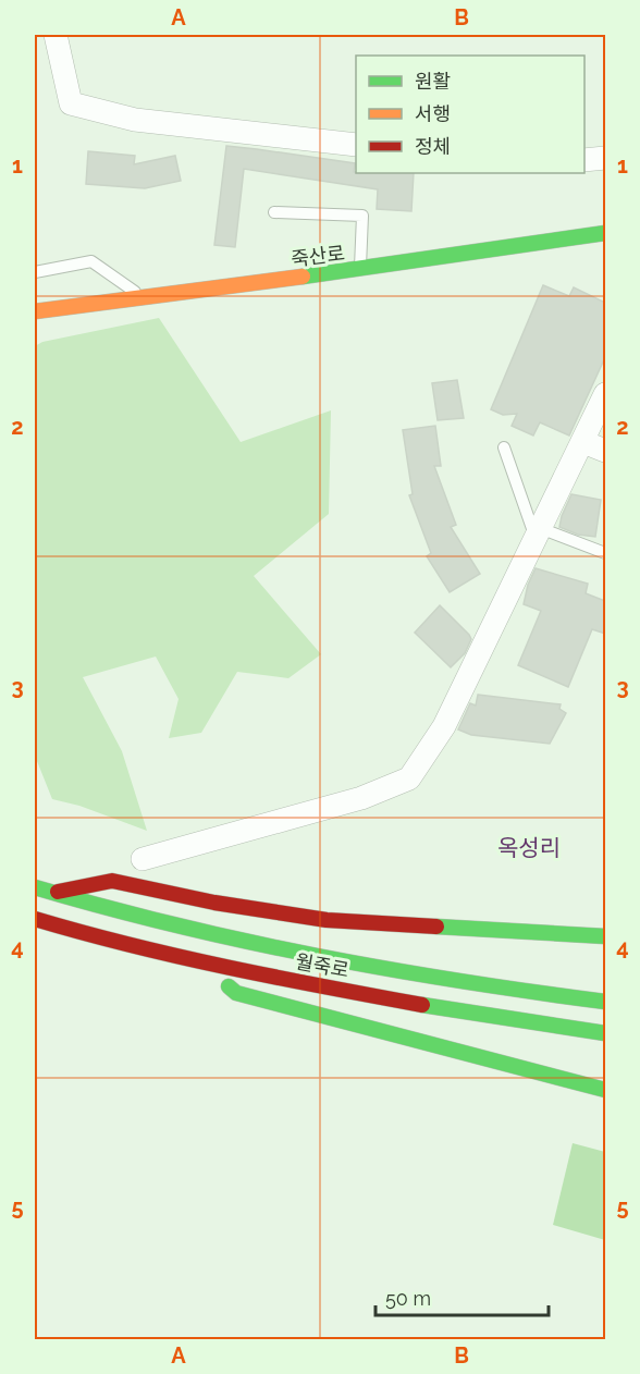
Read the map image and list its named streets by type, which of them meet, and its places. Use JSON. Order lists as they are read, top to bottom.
{
  "streets": {
    "main road": ["죽산로", "월죽로"]
  },
  "districts": ["옥성리"],
  "legend": ["원활", "서행", "정체"],
  "scale_bar": "50 m",
  "grid": {
    "columns": ["A", "B"],
    "rows": [
      "1",
      "2",
      "3",
      "4",
      "5"
    ]
  }
}
